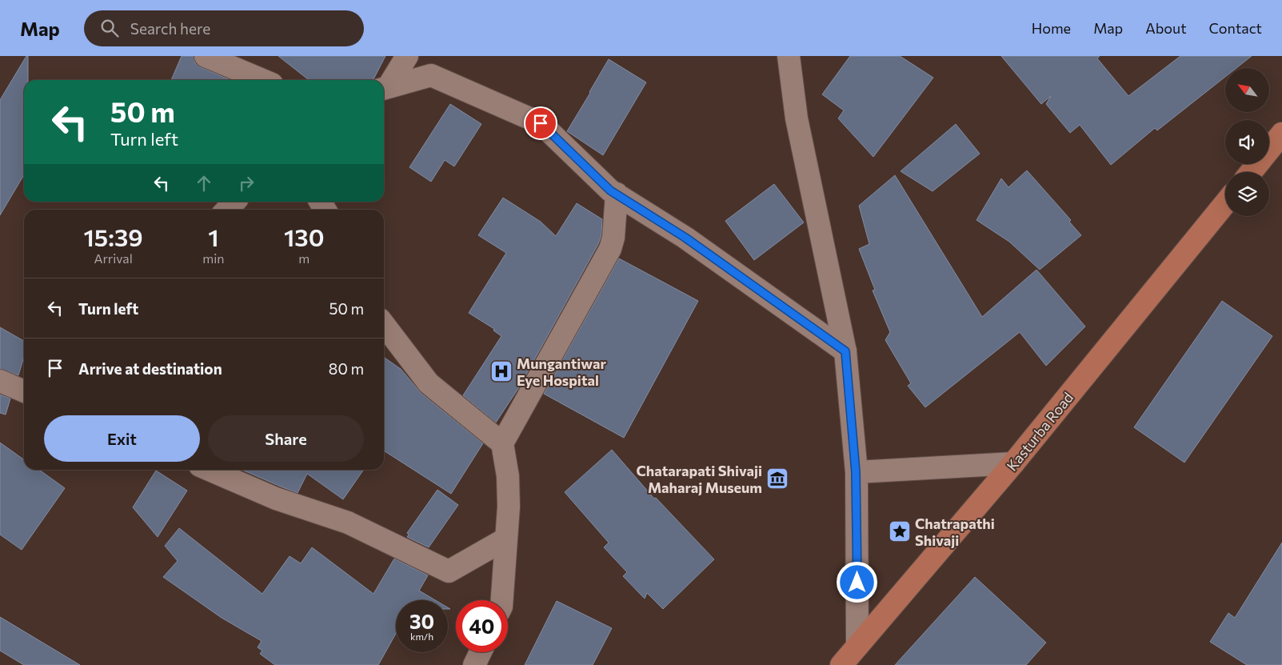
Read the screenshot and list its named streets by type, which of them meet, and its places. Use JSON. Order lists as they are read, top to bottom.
{
  "streets": {
    "main road": ["Kasturba Road"]
  },
  "places": {
    "hospital": ["Mungantiwar Eye Hospital"],
    "museum": ["Chatarapati Shivaji Maharaj Museum"],
    "place": ["Chatrapathi Shivaji"]
  },
  "north": "top left",
  "page": {
    "header": "Map",
    "search": "Search here",
    "nav": [
      "Home",
      "Map",
      "About",
      "Contact"
    ],
    "turn": ["50 m", "Turn left"],
    "eta": [
      "15:39",
      "Arrival",
      "1",
      "min",
      "130",
      "m"
    ],
    "list": [
      {
        "name": "Turn left",
        "value": "50 m"
      },
      {
        "name": "Arrive at destination",
        "value": "80 m"
      }
    ],
    "buttons": ["Exit", "Share"],
    "speed": "30 km/h",
    "limit": "40"
  }
}
